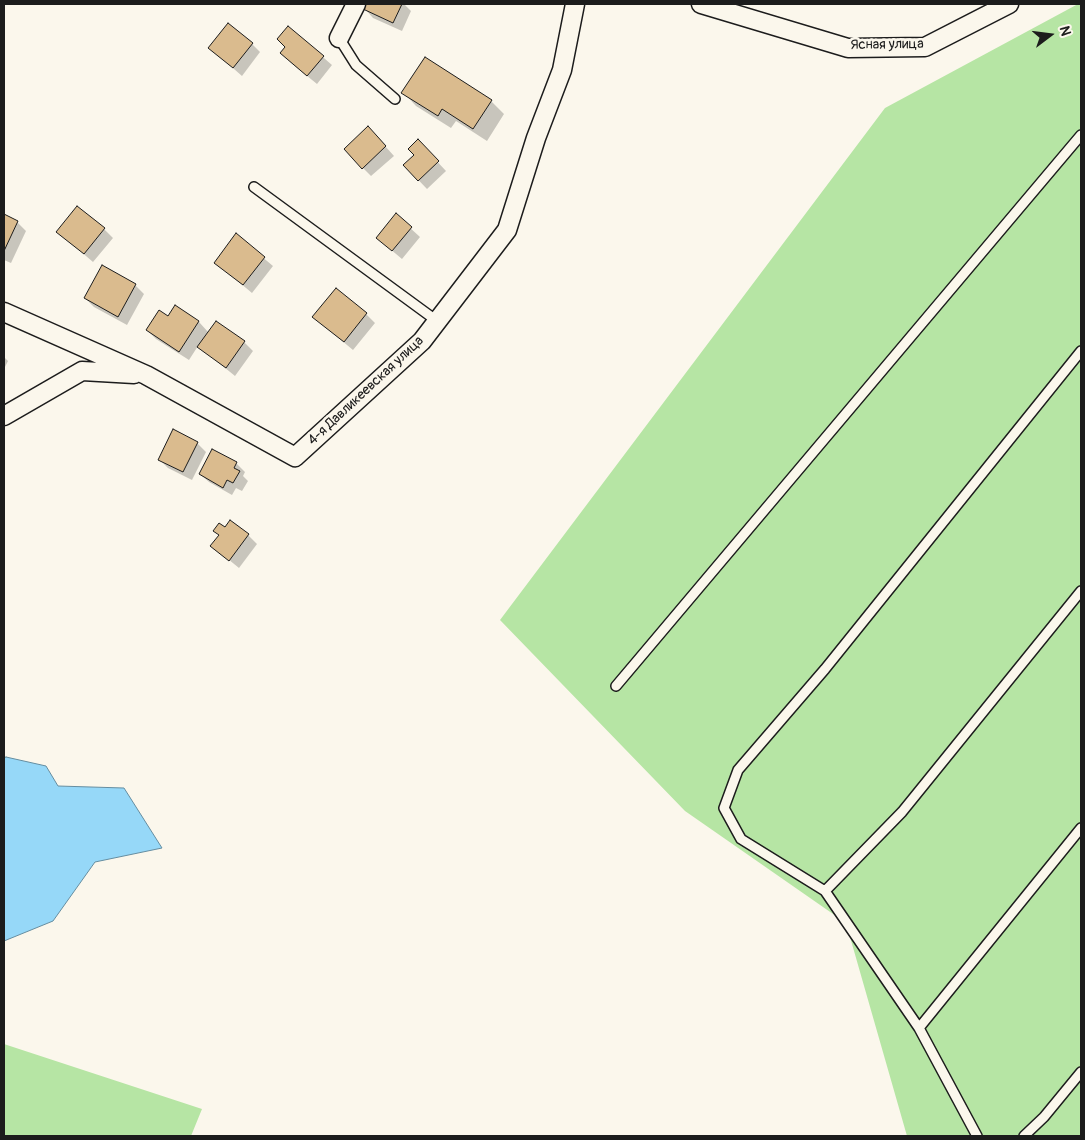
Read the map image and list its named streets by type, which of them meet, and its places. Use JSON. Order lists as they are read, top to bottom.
{
  "streets": {
    "street": ["Ясная улица", "4-я Давликеевская улица"]
  },
  "north": "right"
}
